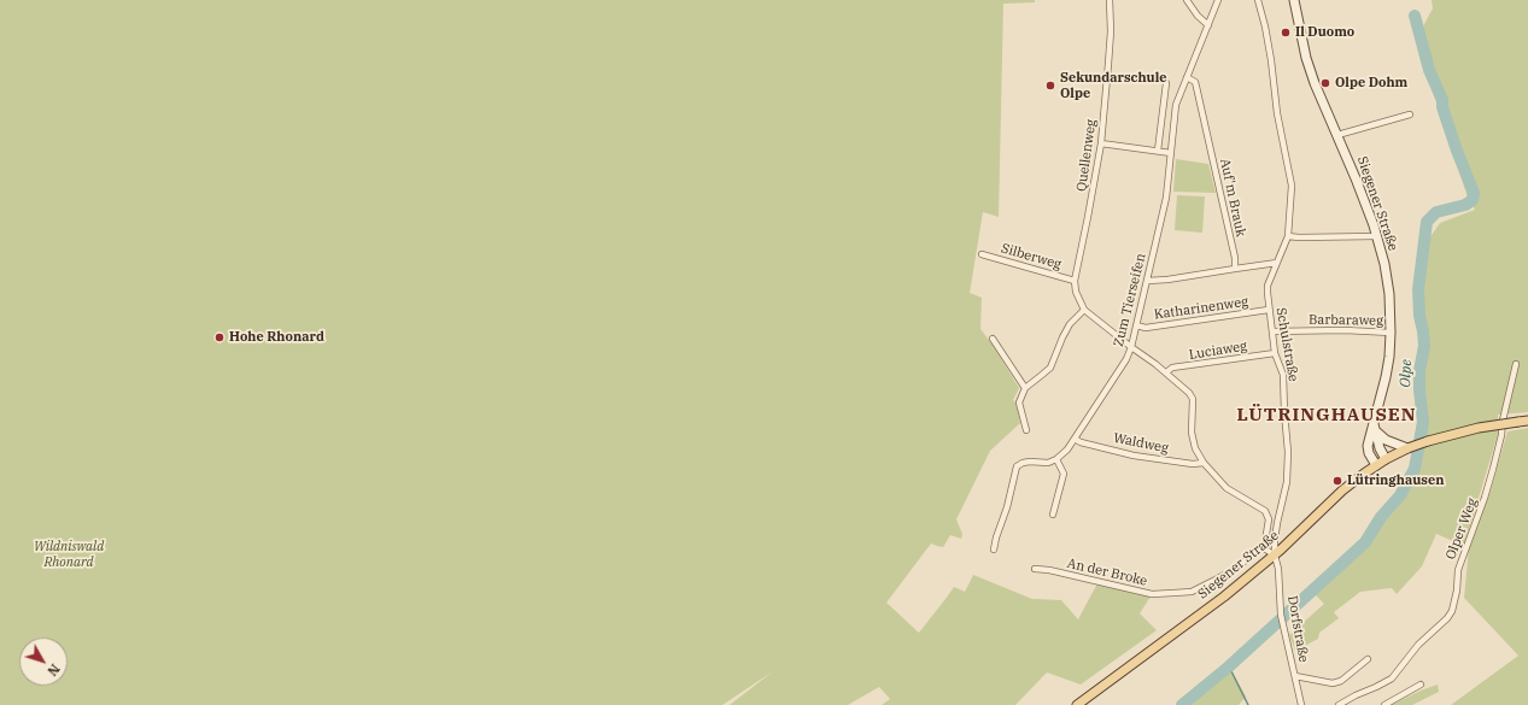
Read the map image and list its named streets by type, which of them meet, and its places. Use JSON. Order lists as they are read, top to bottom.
{
  "streets": {
    "main road": ["Siegener Straße"],
    "street": [
      "Quellenweg",
      "Auf'm Brauk",
      "Silberweg",
      "Zum Tierseifen",
      "Katharinenweg",
      "Barbaraweg",
      "Schulstraße",
      "Luciaweg",
      "Waldweg",
      "Olper Weg",
      "An der Broke",
      "Dorfstraße"
    ]
  },
  "crossings": [
    ["Quellenweg", "Silberweg"],
    ["Auf'm Brauk", "Zum Tierseifen"],
    ["Siegener Straße", "Barbaraweg"],
    ["Siegener Straße", "Schulstraße"],
    ["Siegener Straße", "Dorfstraße"],
    ["Zum Tierseifen", "Katharinenweg"],
    ["Zum Tierseifen", "Waldweg"],
    ["Katharinenweg", "Schulstraße"],
    ["Barbaraweg", "Schulstraße"],
    ["Schulstraße", "Luciaweg"],
    ["Schulstraße", "Dorfstraße"]
  ],
  "districts": ["LÜTRINGHAUSEN"],
  "water": ["Olpe"],
  "parks": ["Wildniswald Rhonard"],
  "places": [
    "Il Duomo",
    "Olpe Dohm",
    "Sekundarschule Olpe",
    "Hohe Rhonard",
    "Lütringhausen"
  ],
  "north": "bottom right"
}
